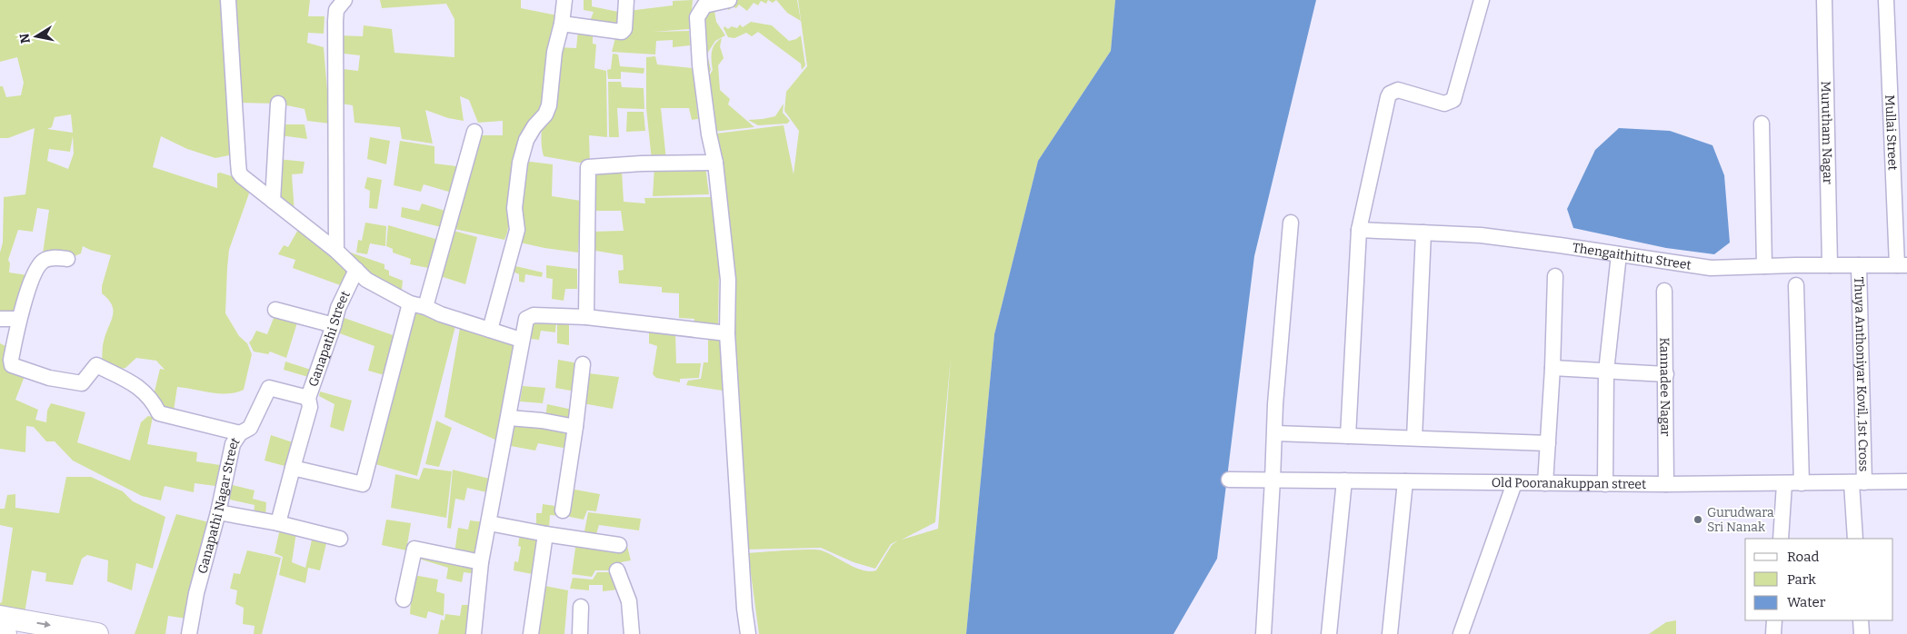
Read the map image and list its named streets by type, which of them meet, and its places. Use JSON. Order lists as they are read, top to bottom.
{
  "streets": {
    "street": [
      "Murutham Nagar",
      "Mullai Street",
      "Thengaithittu Street",
      "Ganapathi Street",
      "Thuya Anthoniyar Kovil, 1st Cross",
      "Kannadee Nagar",
      "Old Pooranakuppan street",
      "Ganapathi Nagar Street"
    ]
  },
  "crossings": [
    ["Murutham Nagar", "Thengaithittu Street"],
    ["Mullai Street", "Thengaithittu Street"],
    ["Thengaithittu Street", "Thuya Anthoniyar Kovil, 1st Cross"],
    ["Ganapathi Street", "Ganapathi Nagar Street"],
    ["Thuya Anthoniyar Kovil, 1st Cross", "Old Pooranakuppan street"],
    ["Kannadee Nagar", "Old Pooranakuppan street"]
  ],
  "places": ["Gurudwara Sri Nanak"],
  "legend": ["Road", "Park", "Water"],
  "north": "left"
}
